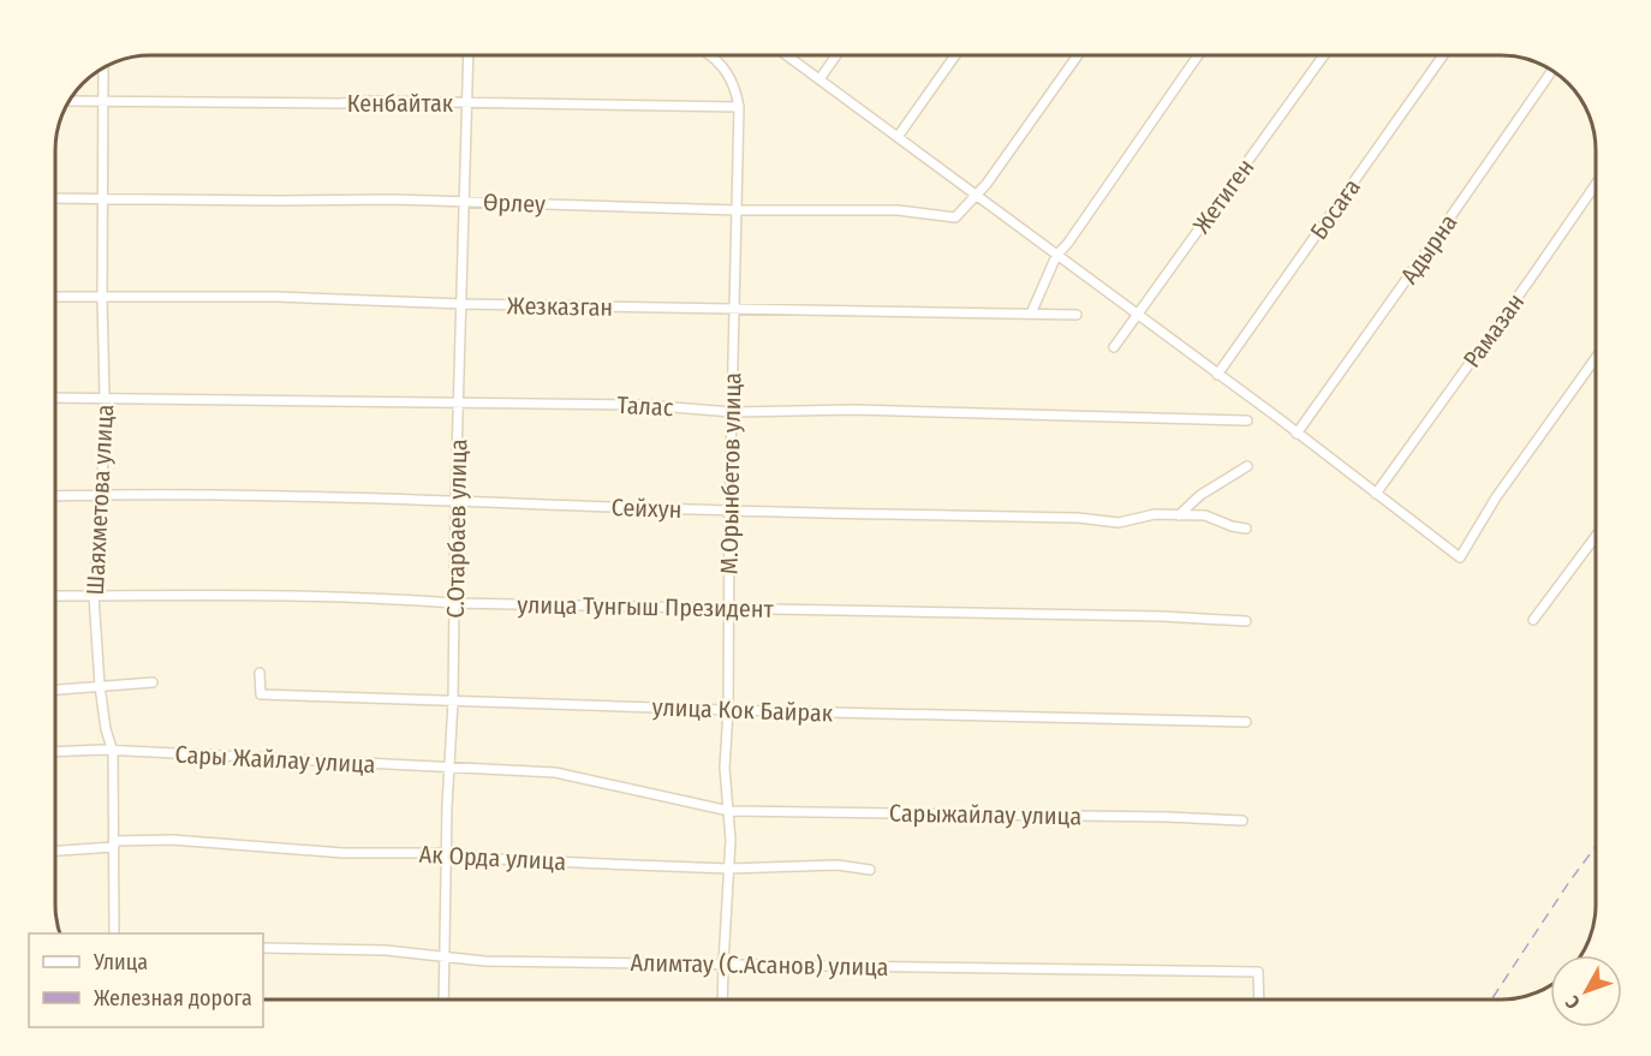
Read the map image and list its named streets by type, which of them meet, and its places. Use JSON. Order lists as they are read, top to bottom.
{
  "streets": {
    "street": [
      "Кенбайтак",
      "Жетиген",
      "Өрлеу",
      "Босаға",
      "Адырна",
      "Жезказган",
      "Рамазан",
      "Талас",
      "М.Орынбетов улица",
      "Шаяхметова улица",
      "Сейхун",
      "С.Отарбаев улица",
      "улица Тунгыш Президент",
      "улица Кок Байрак",
      "Сары Жайлау улица",
      "Сарыжайлау улица",
      "Ак Орда улица",
      "Алимтау (С.Асанов) улица"
    ]
  },
  "crossings": [
    ["Кенбайтак", "М.Орынбетов улица"],
    ["Кенбайтак", "Шаяхметова улица"],
    ["Кенбайтак", "С.Отарбаев улица"],
    ["Өрлеу", "М.Орынбетов улица"],
    ["Өрлеу", "Шаяхметова улица"],
    ["Өрлеу", "С.Отарбаев улица"],
    ["Жезказган", "М.Орынбетов улица"],
    ["Жезказган", "Шаяхметова улица"],
    ["Жезказган", "С.Отарбаев улица"],
    ["Талас", "М.Орынбетов улица"],
    ["Талас", "Шаяхметова улица"],
    ["Талас", "С.Отарбаев улица"],
    ["М.Орынбетов улица", "Сейхун"],
    ["М.Орынбетов улица", "улица Тунгыш Президент"],
    ["М.Орынбетов улица", "улица Кок Байрак"],
    ["М.Орынбетов улица", "Сарыжайлау улица"],
    ["М.Орынбетов улица", "Ак Орда улица"],
    ["М.Орынбетов улица", "Алимтау (С.Асанов) улица"],
    ["Шаяхметова улица", "Сейхун"],
    ["Шаяхметова улица", "улица Тунгыш Президент"],
    ["Шаяхметова улица", "Сары Жайлау улица"],
    ["Шаяхметова улица", "Ак Орда улица"],
    ["Сейхун", "С.Отарбаев улица"],
    ["С.Отарбаев улица", "улица Тунгыш Президент"],
    ["С.Отарбаев улица", "улица Кок Байрак"],
    ["С.Отарбаев улица", "Сары Жайлау улица"],
    ["С.Отарбаев улица", "Ак Орда улица"],
    ["С.Отарбаев улица", "Алимтау (С.Асанов) улица"],
    ["Сары Жайлау улица", "Сарыжайлау улица"]
  ],
  "legend": ["Улица", "Железная дорога"],
  "north": "bottom left"
}
